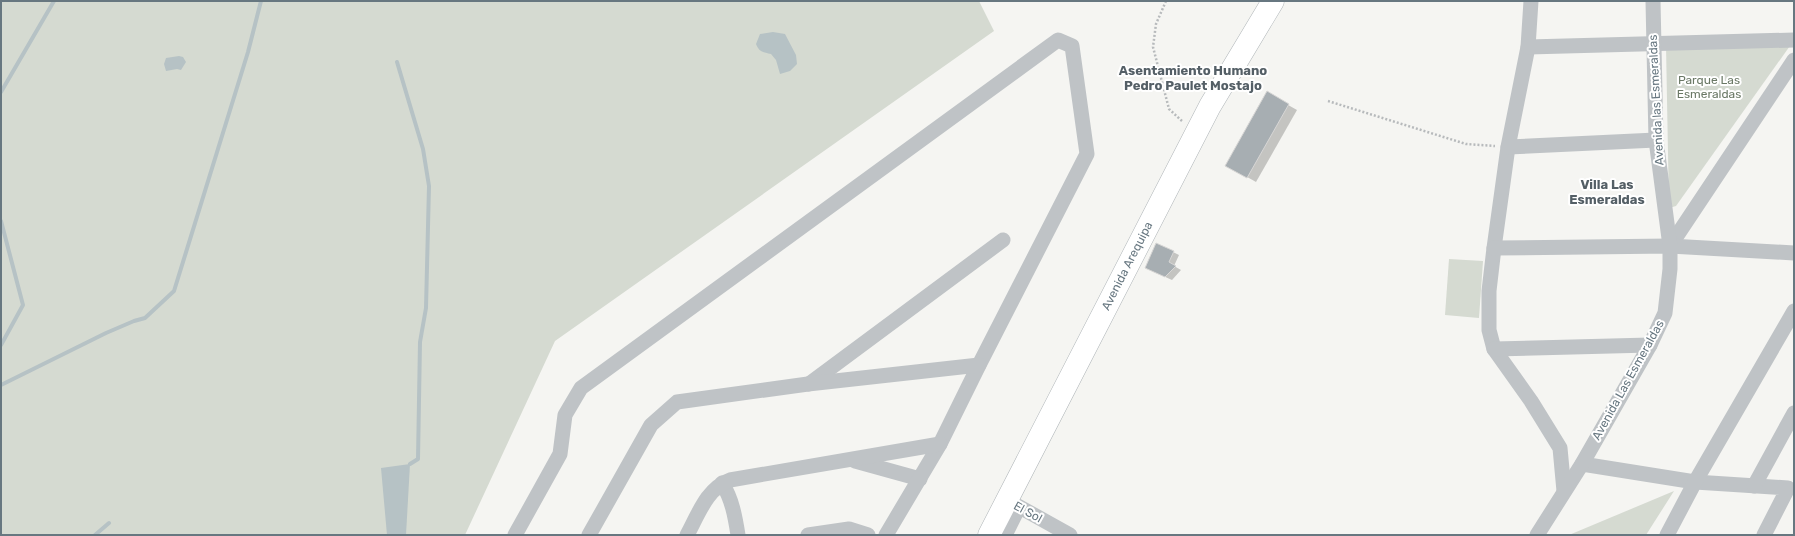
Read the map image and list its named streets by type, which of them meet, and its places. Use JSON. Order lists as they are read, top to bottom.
{
  "streets": {
    "street": [
      "Avenida las Esmeraldas",
      "Avenida Arequipa",
      "Avenida Las Esmeraldas",
      "El Sol"
    ]
  },
  "crossings": [
    ["Avenida las Esmeraldas", "Avenida Las Esmeraldas"],
    ["Avenida Arequipa", "El Sol"]
  ],
  "districts": ["Asentamiento Humano Pedro Paulet Mostajo", "Villa Las Esmeraldas"],
  "parks": ["Parque Las Esmeraldas"]
}
